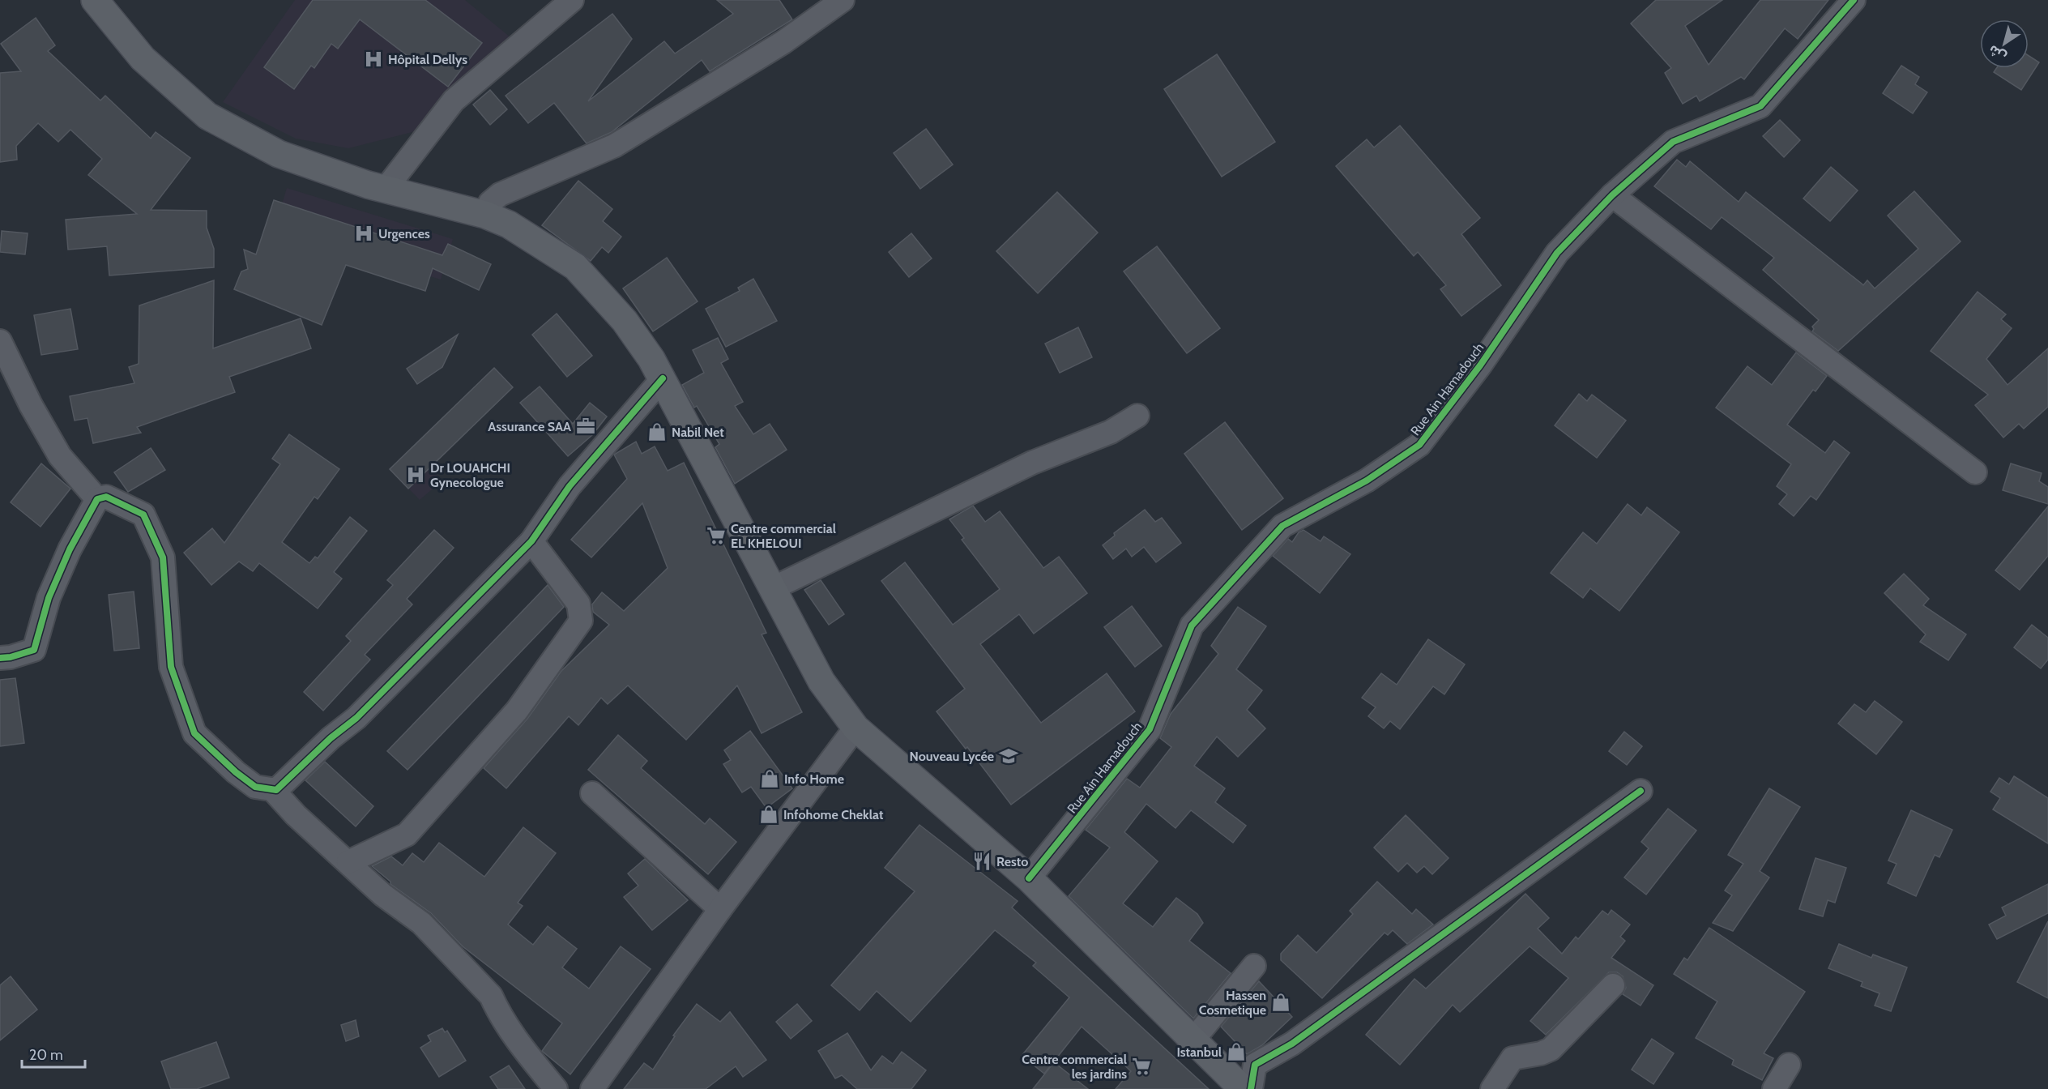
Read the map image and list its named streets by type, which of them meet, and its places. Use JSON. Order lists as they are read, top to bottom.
{
  "streets": {
    "street": ["Rue Ain Hamadouch"]
  },
  "places": {
    "hospital": ["Hôpital Dellys", "Urgences", "Dr LOUAHCHI Gynecologue"],
    "office": ["Assurance SAA"],
    "shop": [
      "Nabil Net",
      "Info Home",
      "Infohome Cheklat",
      "Hassen Cosmetique",
      "Istanbul"
    ],
    "supermarket": ["Centre commercial EL KHELOUI", "Centre commercial les jardins"],
    "school or university": ["Nouveau Lycée"],
    "restaurant": ["Resto"]
  },
  "scale_bar": "20 m",
  "north": "bottom left"
}
